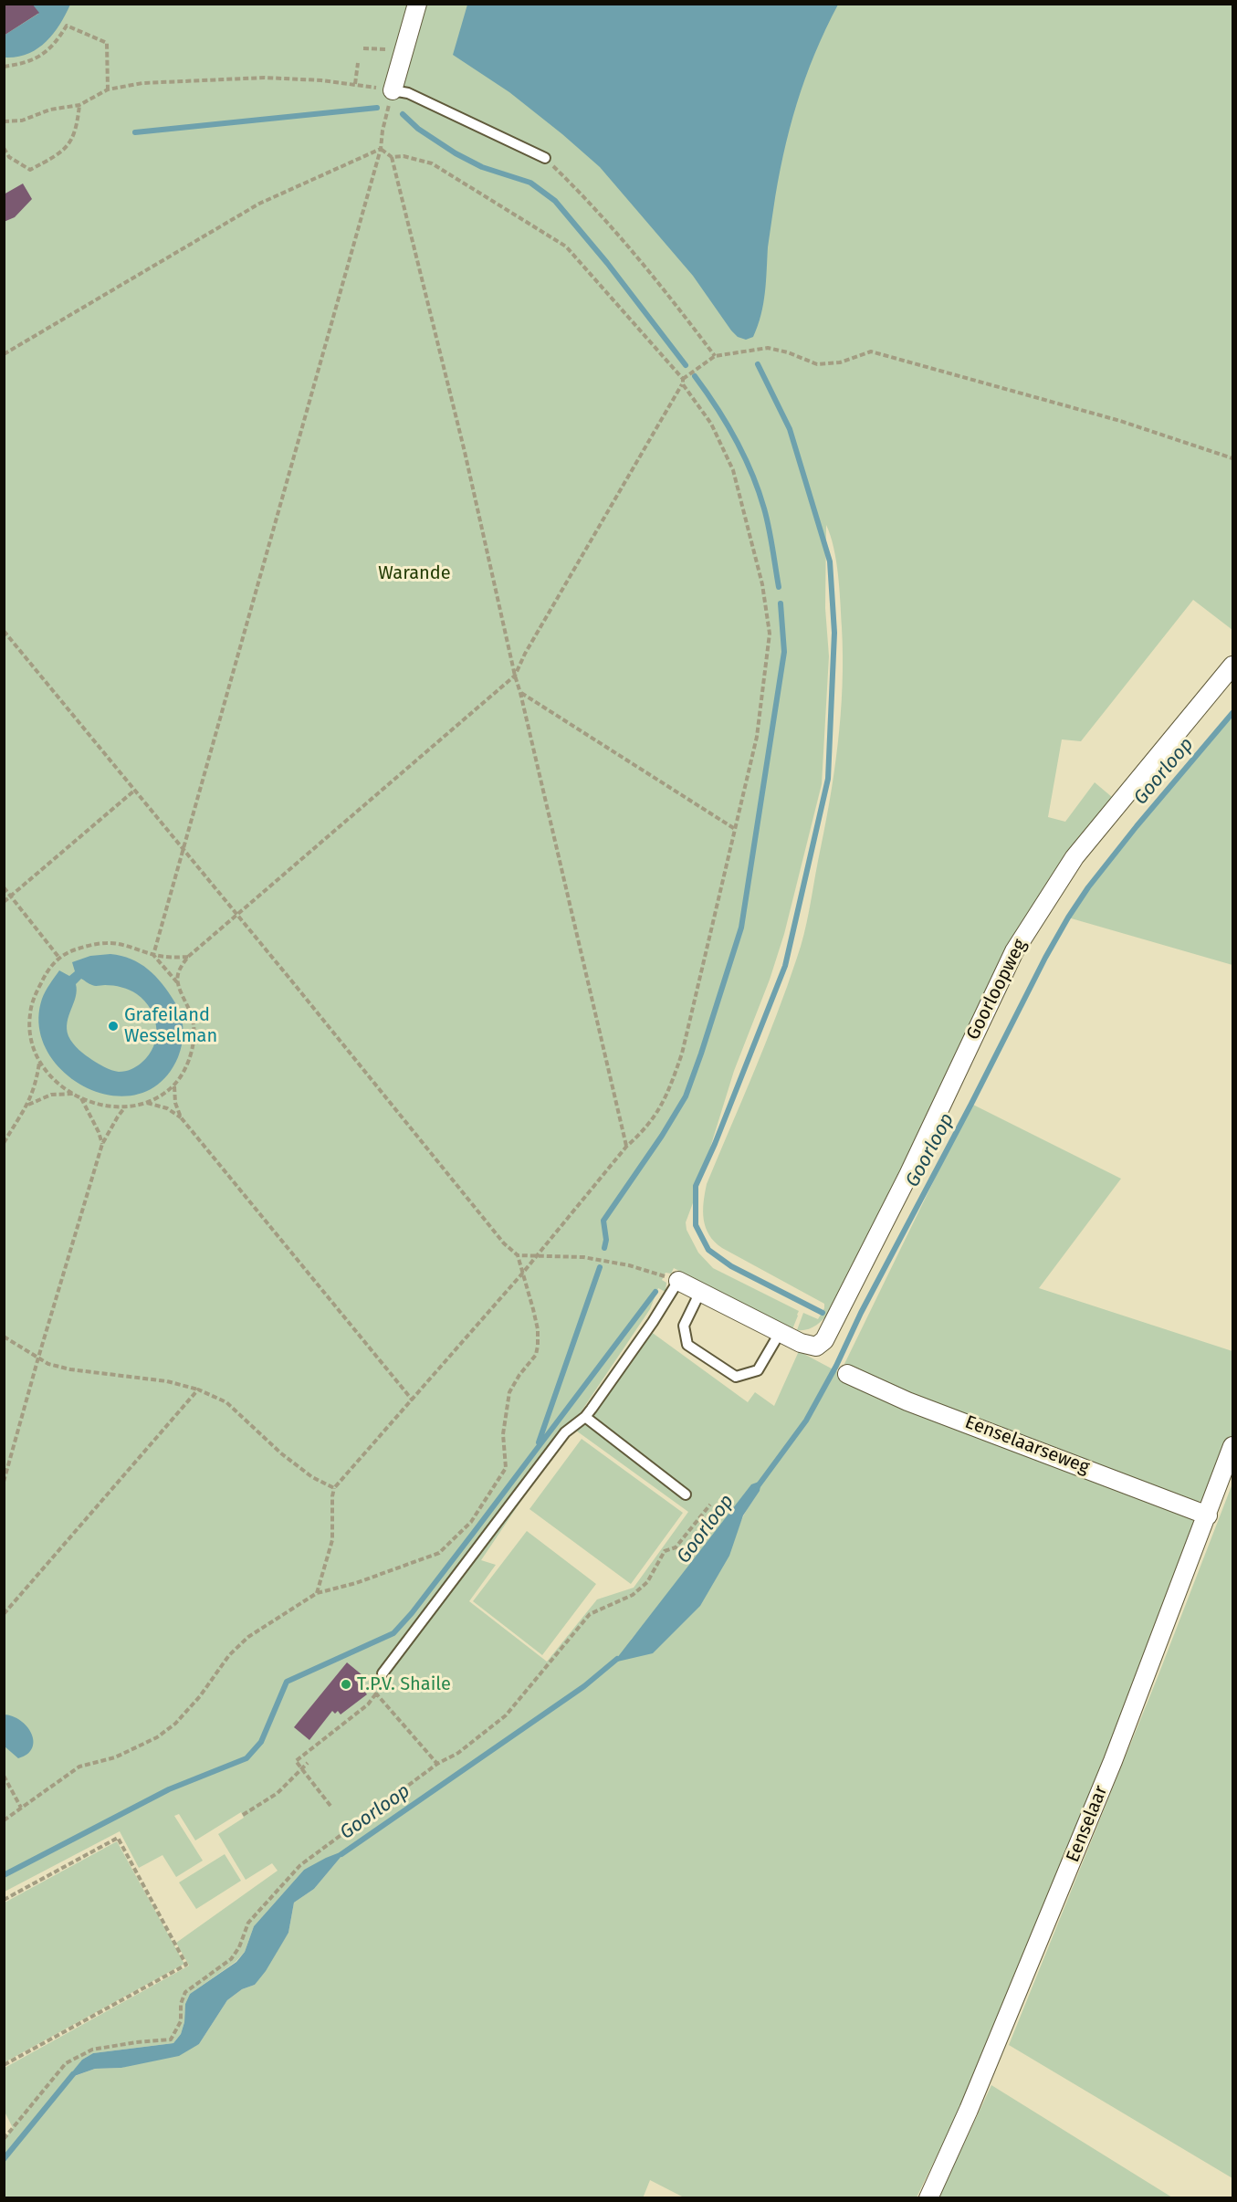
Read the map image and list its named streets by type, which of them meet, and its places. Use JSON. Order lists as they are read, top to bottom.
{
  "streets": {
    "street": ["Goorloopweg", "Eenselaarseweg", "Eenselaar"]
  },
  "crossings": [
    ["Eenselaarseweg", "Eenselaar"]
  ],
  "water": ["Goorloop"],
  "parks": ["Warande"],
  "places": ["Grafeiland Wesselman", "T.P.V. Shaile"]
}
